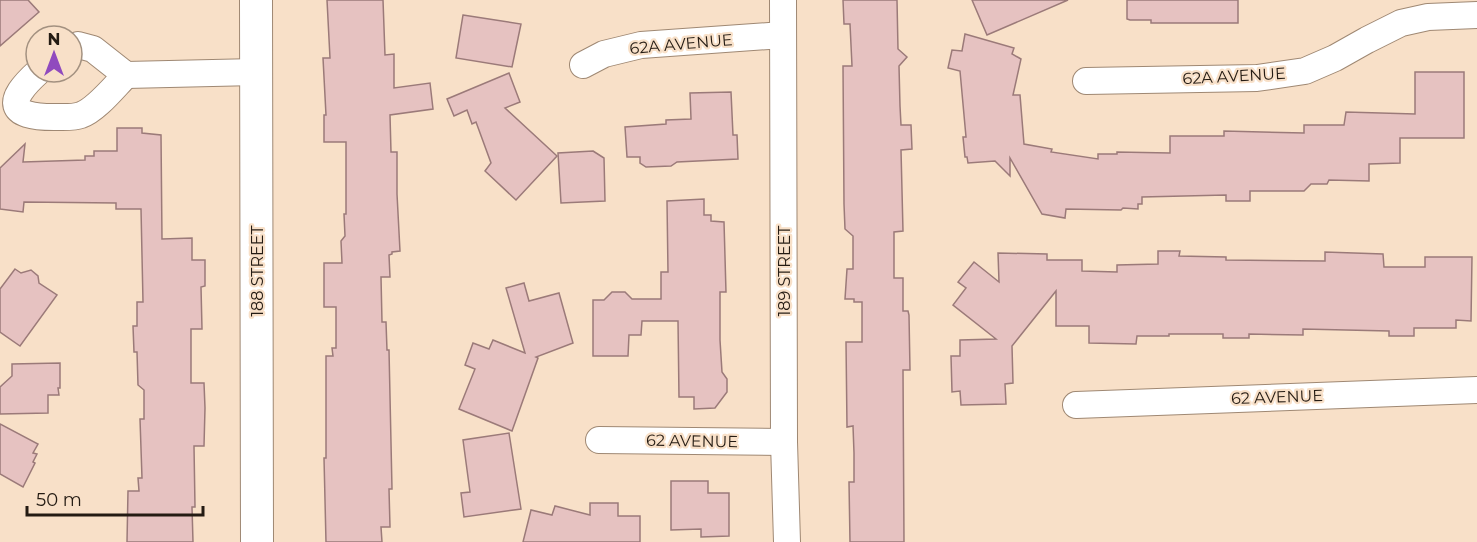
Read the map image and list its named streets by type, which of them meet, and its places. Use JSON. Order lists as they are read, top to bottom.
{
  "streets": {
    "street": [
      "62A AVENUE",
      "188 STREET",
      "189 STREET",
      "62 AVENUE"
    ]
  },
  "crossings": [
    ["62A AVENUE", "189 STREET"],
    ["189 STREET", "62 AVENUE"]
  ],
  "scale_bar": "50 m",
  "north": "top"
}
